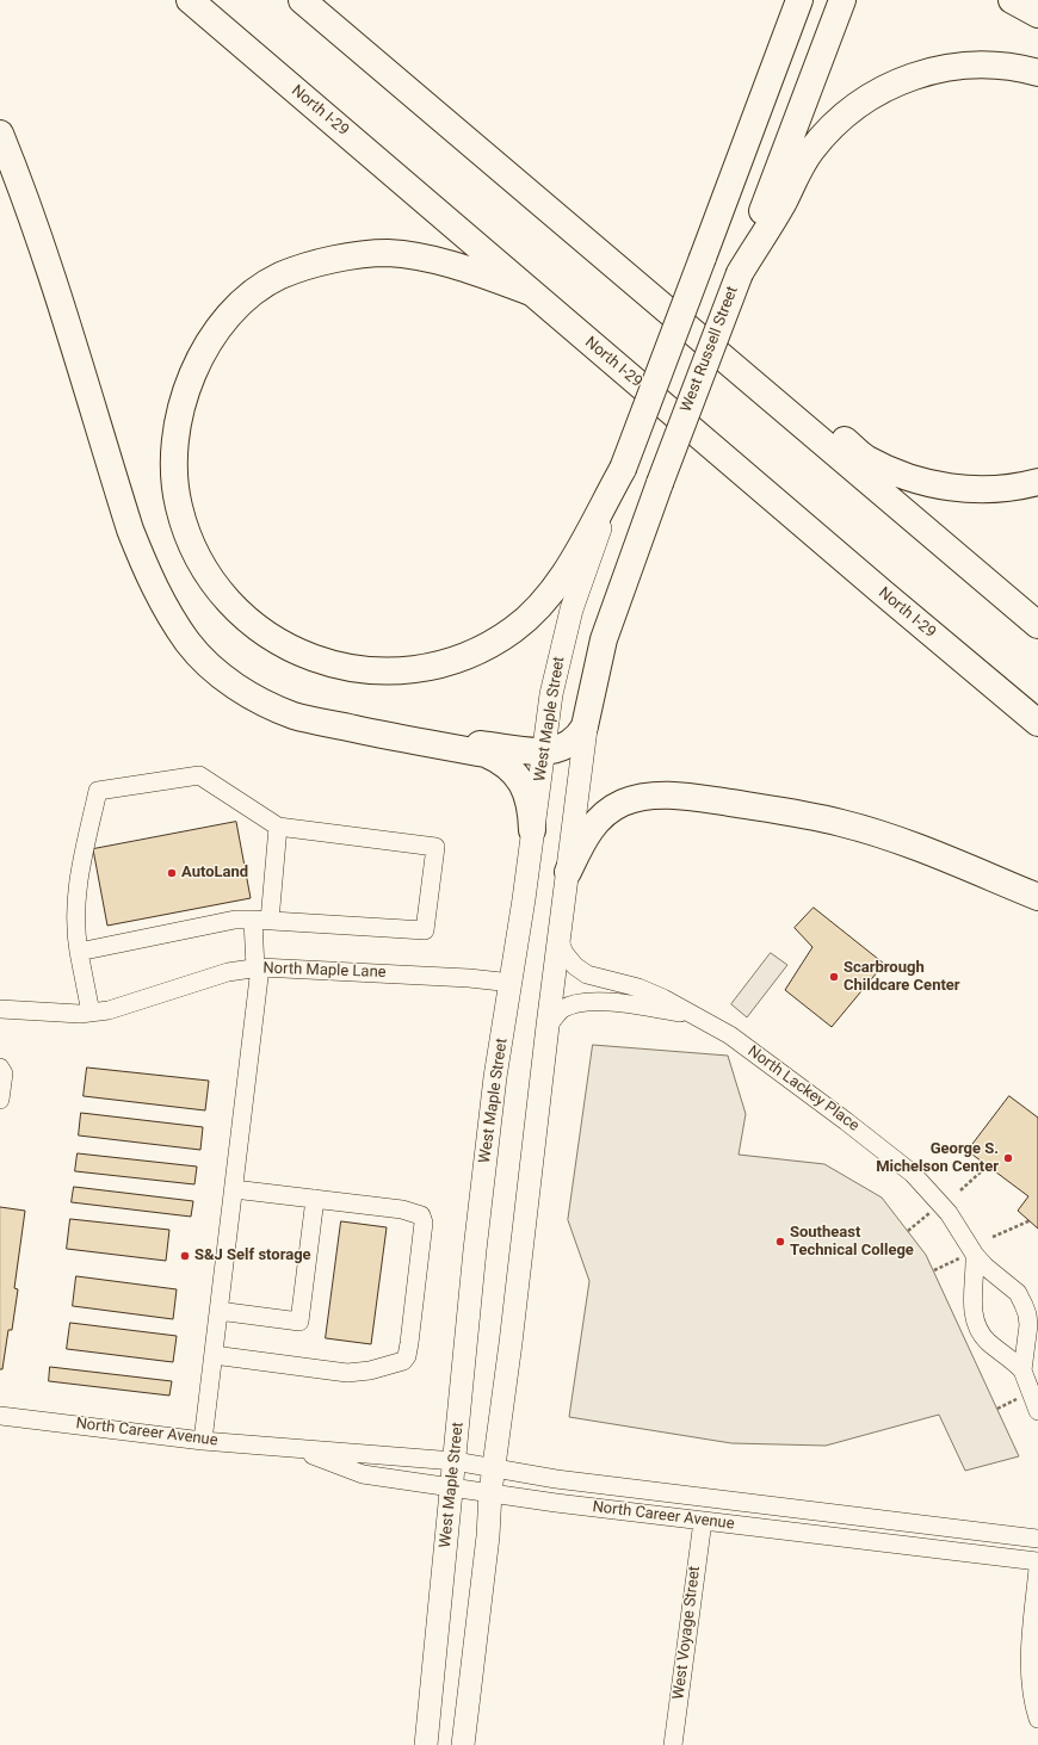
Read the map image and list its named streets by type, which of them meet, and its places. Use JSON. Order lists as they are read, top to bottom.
{
  "streets": {
    "highway": ["North I-29", "West Russell Street"],
    "main road": ["West Maple Street"],
    "street": [
      "North Maple Lane",
      "North Lackey Place",
      "North Career Avenue",
      "West Voyage Street"
    ]
  },
  "crossings": [
    ["West Russell Street", "West Maple Street"],
    ["West Maple Street", "North Maple Lane"],
    ["West Maple Street", "North Career Avenue"],
    ["North Career Avenue", "West Voyage Street"]
  ],
  "places": [
    "AutoLand",
    "Scarbrough Childcare Center",
    "George S. Michelson Center",
    "Southeast Technical College",
    "S&J Self storage"
  ]
}
